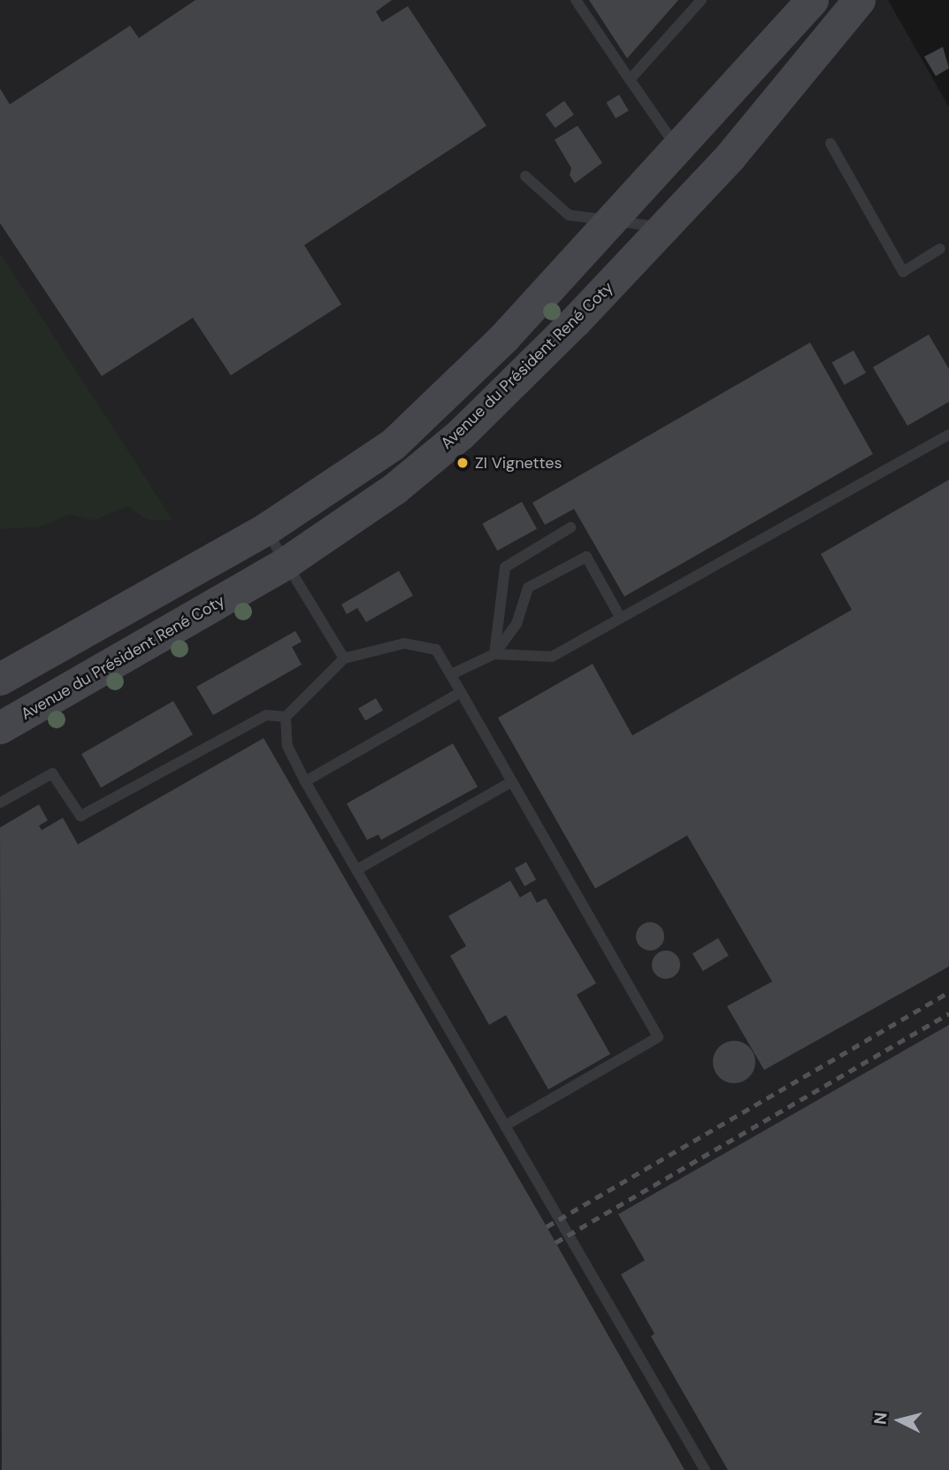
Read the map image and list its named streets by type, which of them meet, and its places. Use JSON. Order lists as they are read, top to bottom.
{
  "streets": {
    "main road": ["Avenue du Président René Coty"]
  },
  "places": ["ZI Vignettes"],
  "north": "left"
}
